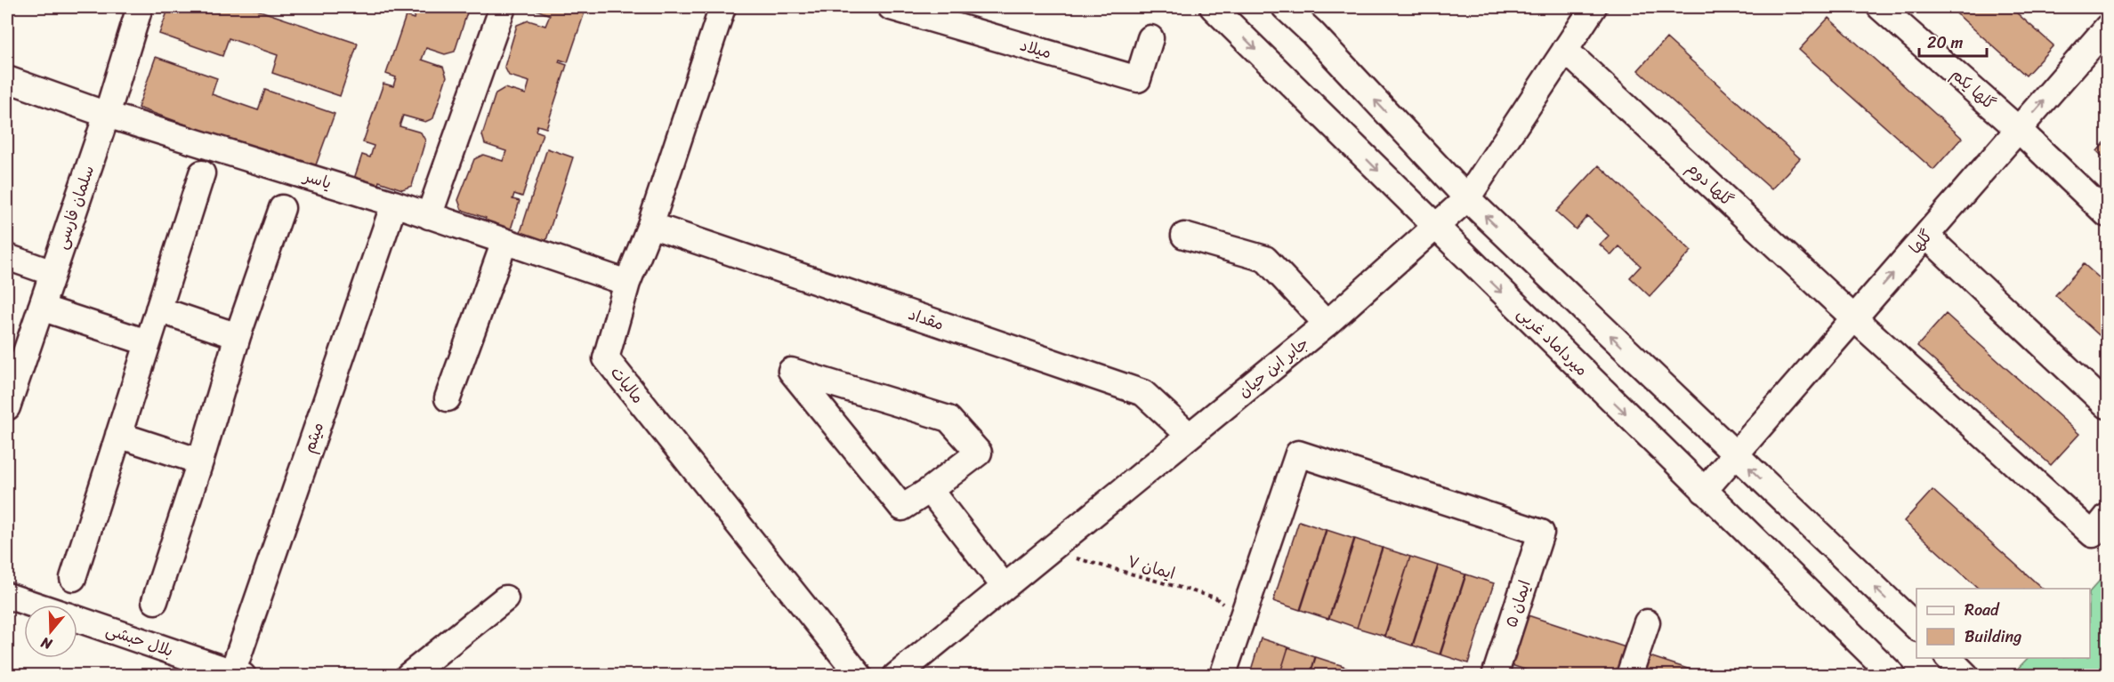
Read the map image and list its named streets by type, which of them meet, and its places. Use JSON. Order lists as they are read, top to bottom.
{
  "streets": {
    "street": [
      "میلاد",
      "گلها یکم",
      "یاسر",
      "گلها دوم",
      "سلمان فارسی",
      "گلها",
      "مقداد",
      "میرداماد غربی",
      "جابر ابن حیان",
      "مالیات",
      "میثم",
      "ایمان ۵",
      "بلال حبشی"
    ],
    "path": ["ایمان ۷"]
  },
  "crossings": [
    ["گلها یکم", "گلها"],
    ["یاسر", "سلمان فارسی"],
    ["یاسر", "مالیات"],
    ["یاسر", "میثم"],
    ["گلها دوم", "گلها"],
    ["گلها دوم", "جابر ابن حیان"],
    ["گلها", "میرداماد غربی"],
    ["مقداد", "جابر ابن حیان"],
    ["مقداد", "مالیات"],
    ["میرداماد غربی", "جابر ابن حیان"],
    ["جابر ابن حیان", "ایمان ۷"],
    ["میثم", "بلال حبشی"],
    ["ایمان ۷", "ایمان ۵"]
  ],
  "one_way": ["گلها"],
  "legend": ["Road", "Building"],
  "scale_bar": "20 m",
  "north": "bottom"
}
